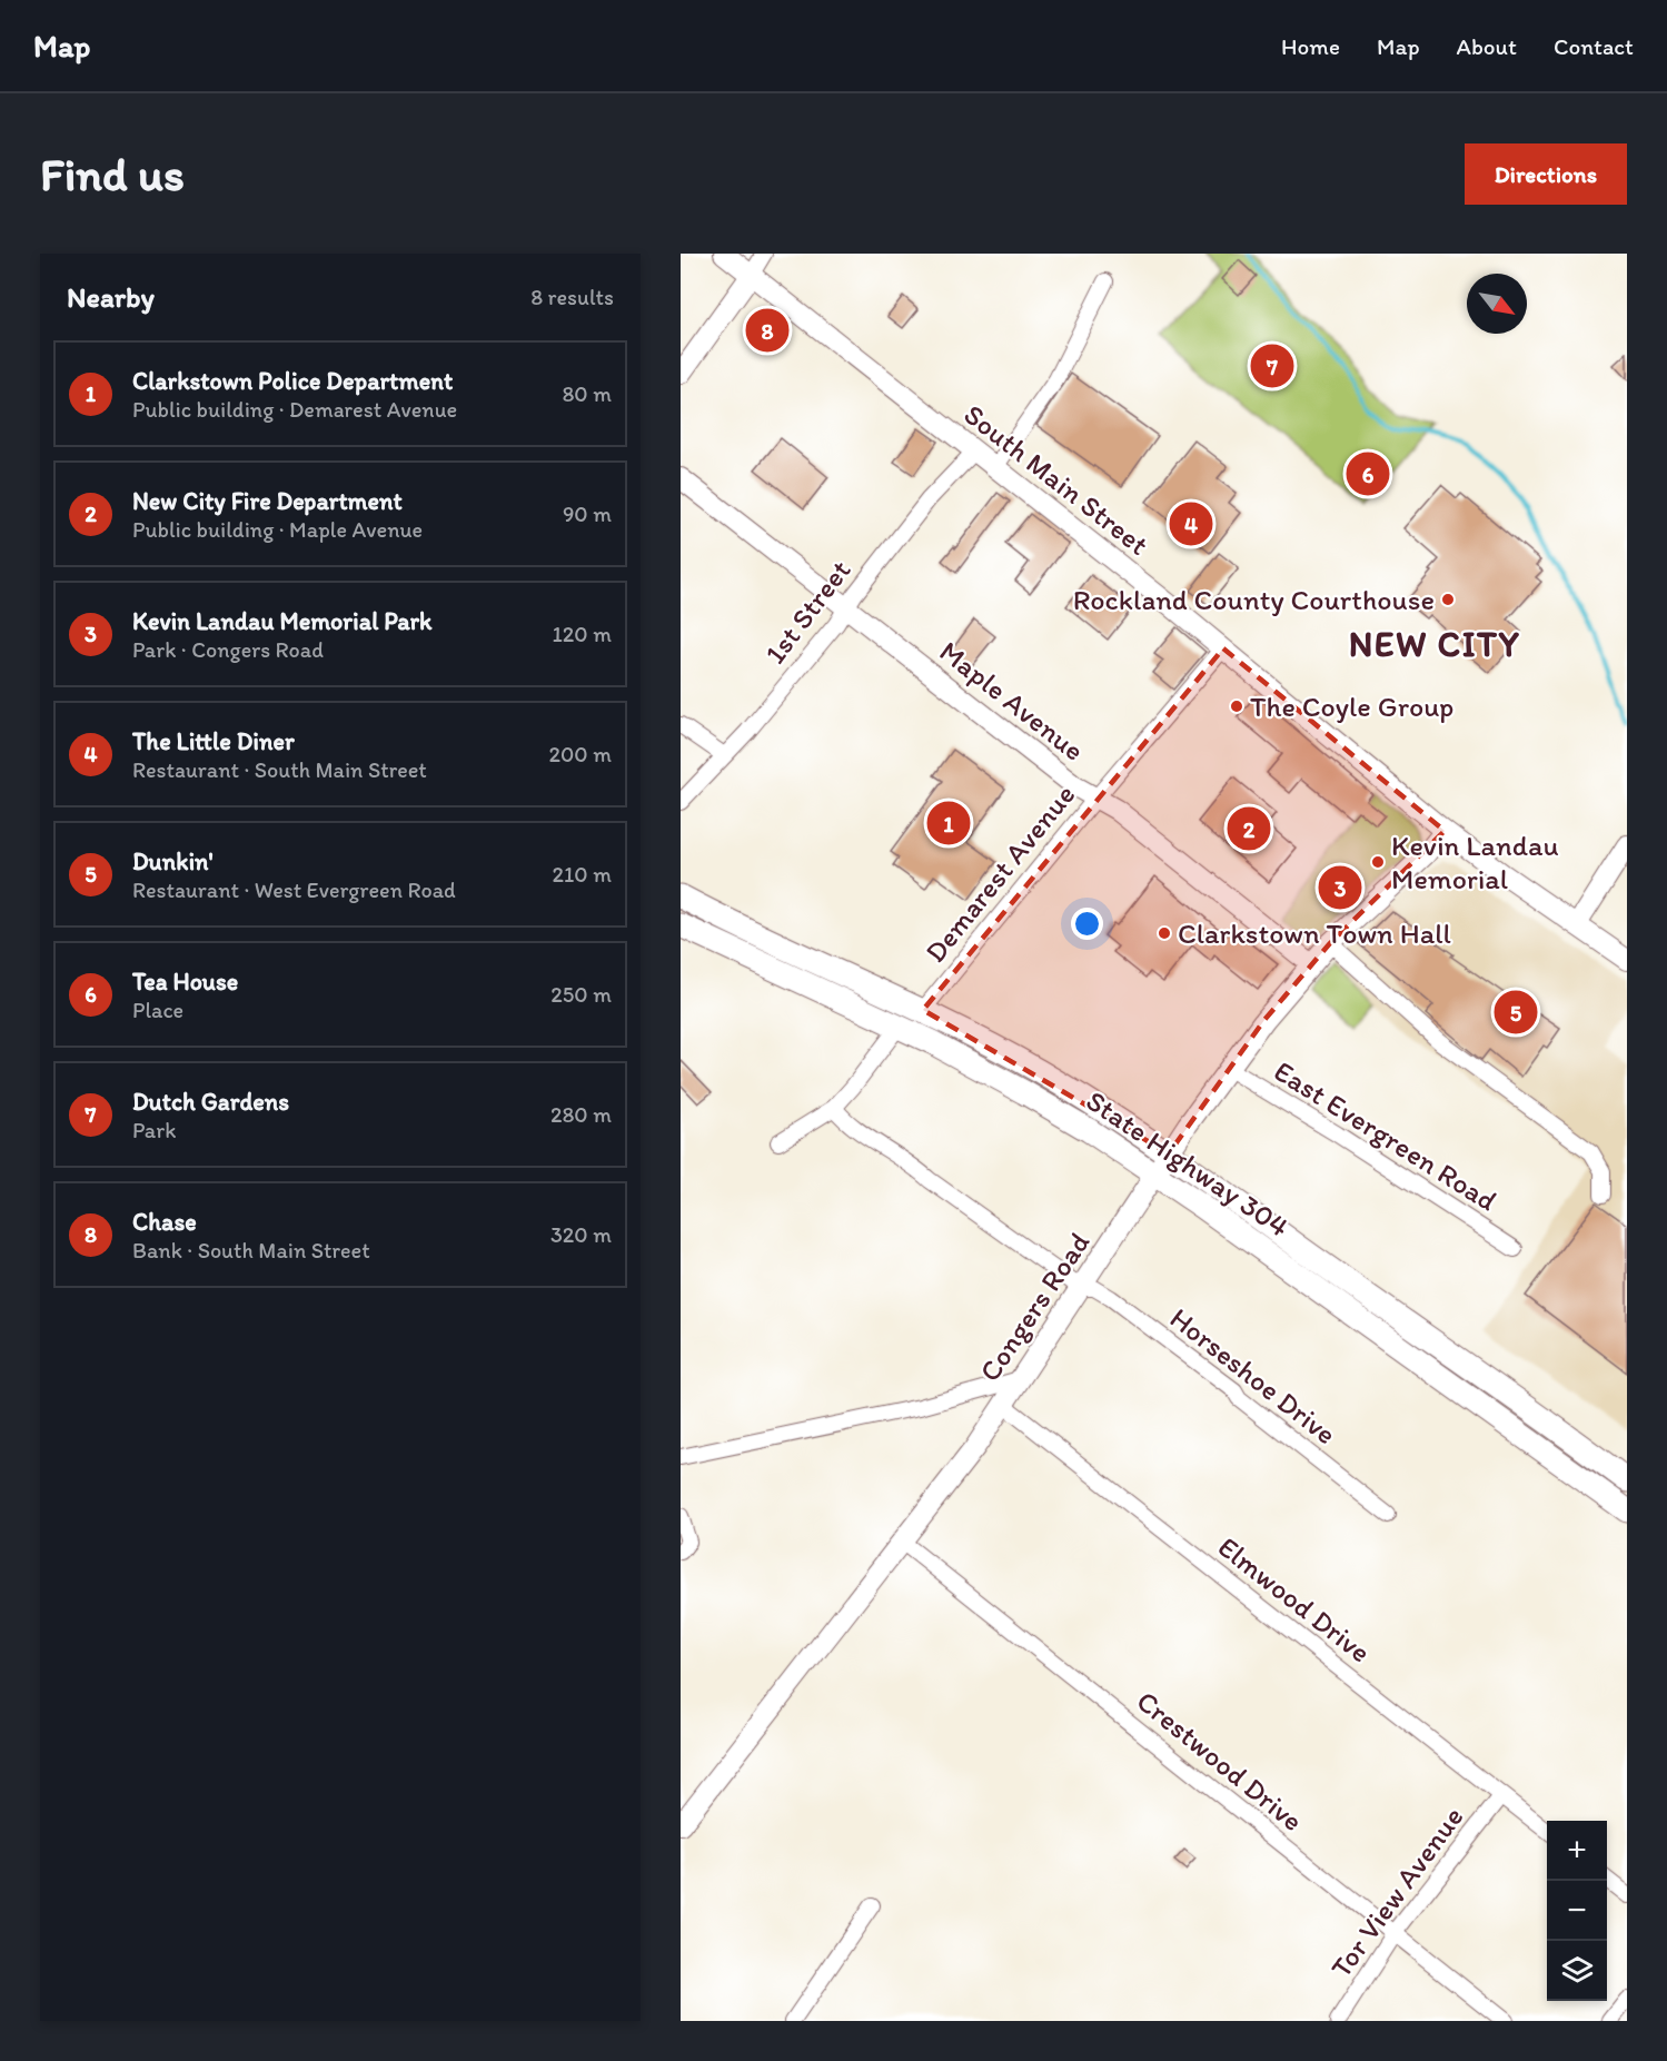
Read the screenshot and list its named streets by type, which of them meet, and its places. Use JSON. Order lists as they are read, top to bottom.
{
  "streets": {
    "main road": ["State Highway 304"],
    "street": [
      "South Main Street",
      "1st Street",
      "Maple Avenue",
      "Demarest Avenue",
      "East Evergreen Road",
      "Congers Road",
      "Horseshoe Drive",
      "Elmwood Drive",
      "Crestwood Drive",
      "Tor View Avenue"
    ]
  },
  "crossings": [
    ["South Main Street", "1st Street"],
    ["South Main Street", "Demarest Avenue"],
    ["South Main Street", "Congers Road"],
    ["1st Street", "Maple Avenue"],
    ["Maple Avenue", "Demarest Avenue"],
    ["Maple Avenue", "Congers Road"],
    ["Demarest Avenue", "State Highway 304"],
    ["East Evergreen Road", "Congers Road"],
    ["State Highway 304", "Congers Road"],
    ["Congers Road", "Horseshoe Drive"],
    ["Congers Road", "Elmwood Drive"],
    ["Congers Road", "Crestwood Drive"],
    ["Elmwood Drive", "Tor View Avenue"],
    ["Crestwood Drive", "Tor View Avenue"]
  ],
  "districts": ["NEW CITY"],
  "places": [
    "Rockland County Courthouse",
    "The Coyle Group",
    "Kevin Landau Memorial",
    "Clarkstown Town Hall"
  ],
  "north": "bottom right",
  "page": {
    "header": "Map",
    "nav": [
      "Home",
      "Map",
      "About",
      "Contact"
    ],
    "buttons": "Directions",
    "title": "Find us",
    "heading": ["Nearby", "8 results"],
    "pins": [
      "8",
      "7",
      "6",
      "4",
      "1",
      "2",
      "3",
      "5"
    ],
    "list": [
      {
        "mark": "1",
        "name": "Clarkstown Police Department",
        "note": "Public building · Demarest Avenue",
        "value": "80 m"
      },
      {
        "mark": "2",
        "name": "New City Fire Department",
        "note": "Public building · Maple Avenue",
        "value": "90 m"
      },
      {
        "mark": "3",
        "name": "Kevin Landau Memorial Park",
        "note": "Park · Congers Road",
        "value": "120 m"
      },
      {
        "mark": "4",
        "name": "The Little Diner",
        "note": "Restaurant · South Main Street",
        "value": "200 m"
      },
      {
        "mark": "5",
        "name": "Dunkin'",
        "note": "Restaurant · West Evergreen Road",
        "value": "210 m"
      },
      {
        "mark": "6",
        "name": "Tea House",
        "note": "Place",
        "value": "250 m"
      },
      {
        "mark": "7",
        "name": "Dutch Gardens",
        "note": "Park",
        "value": "280 m"
      },
      {
        "mark": "8",
        "name": "Chase",
        "note": "Bank · South Main Street",
        "value": "320 m"
      }
    ],
    "map_buttons": ["+", "−"]
  }
}
